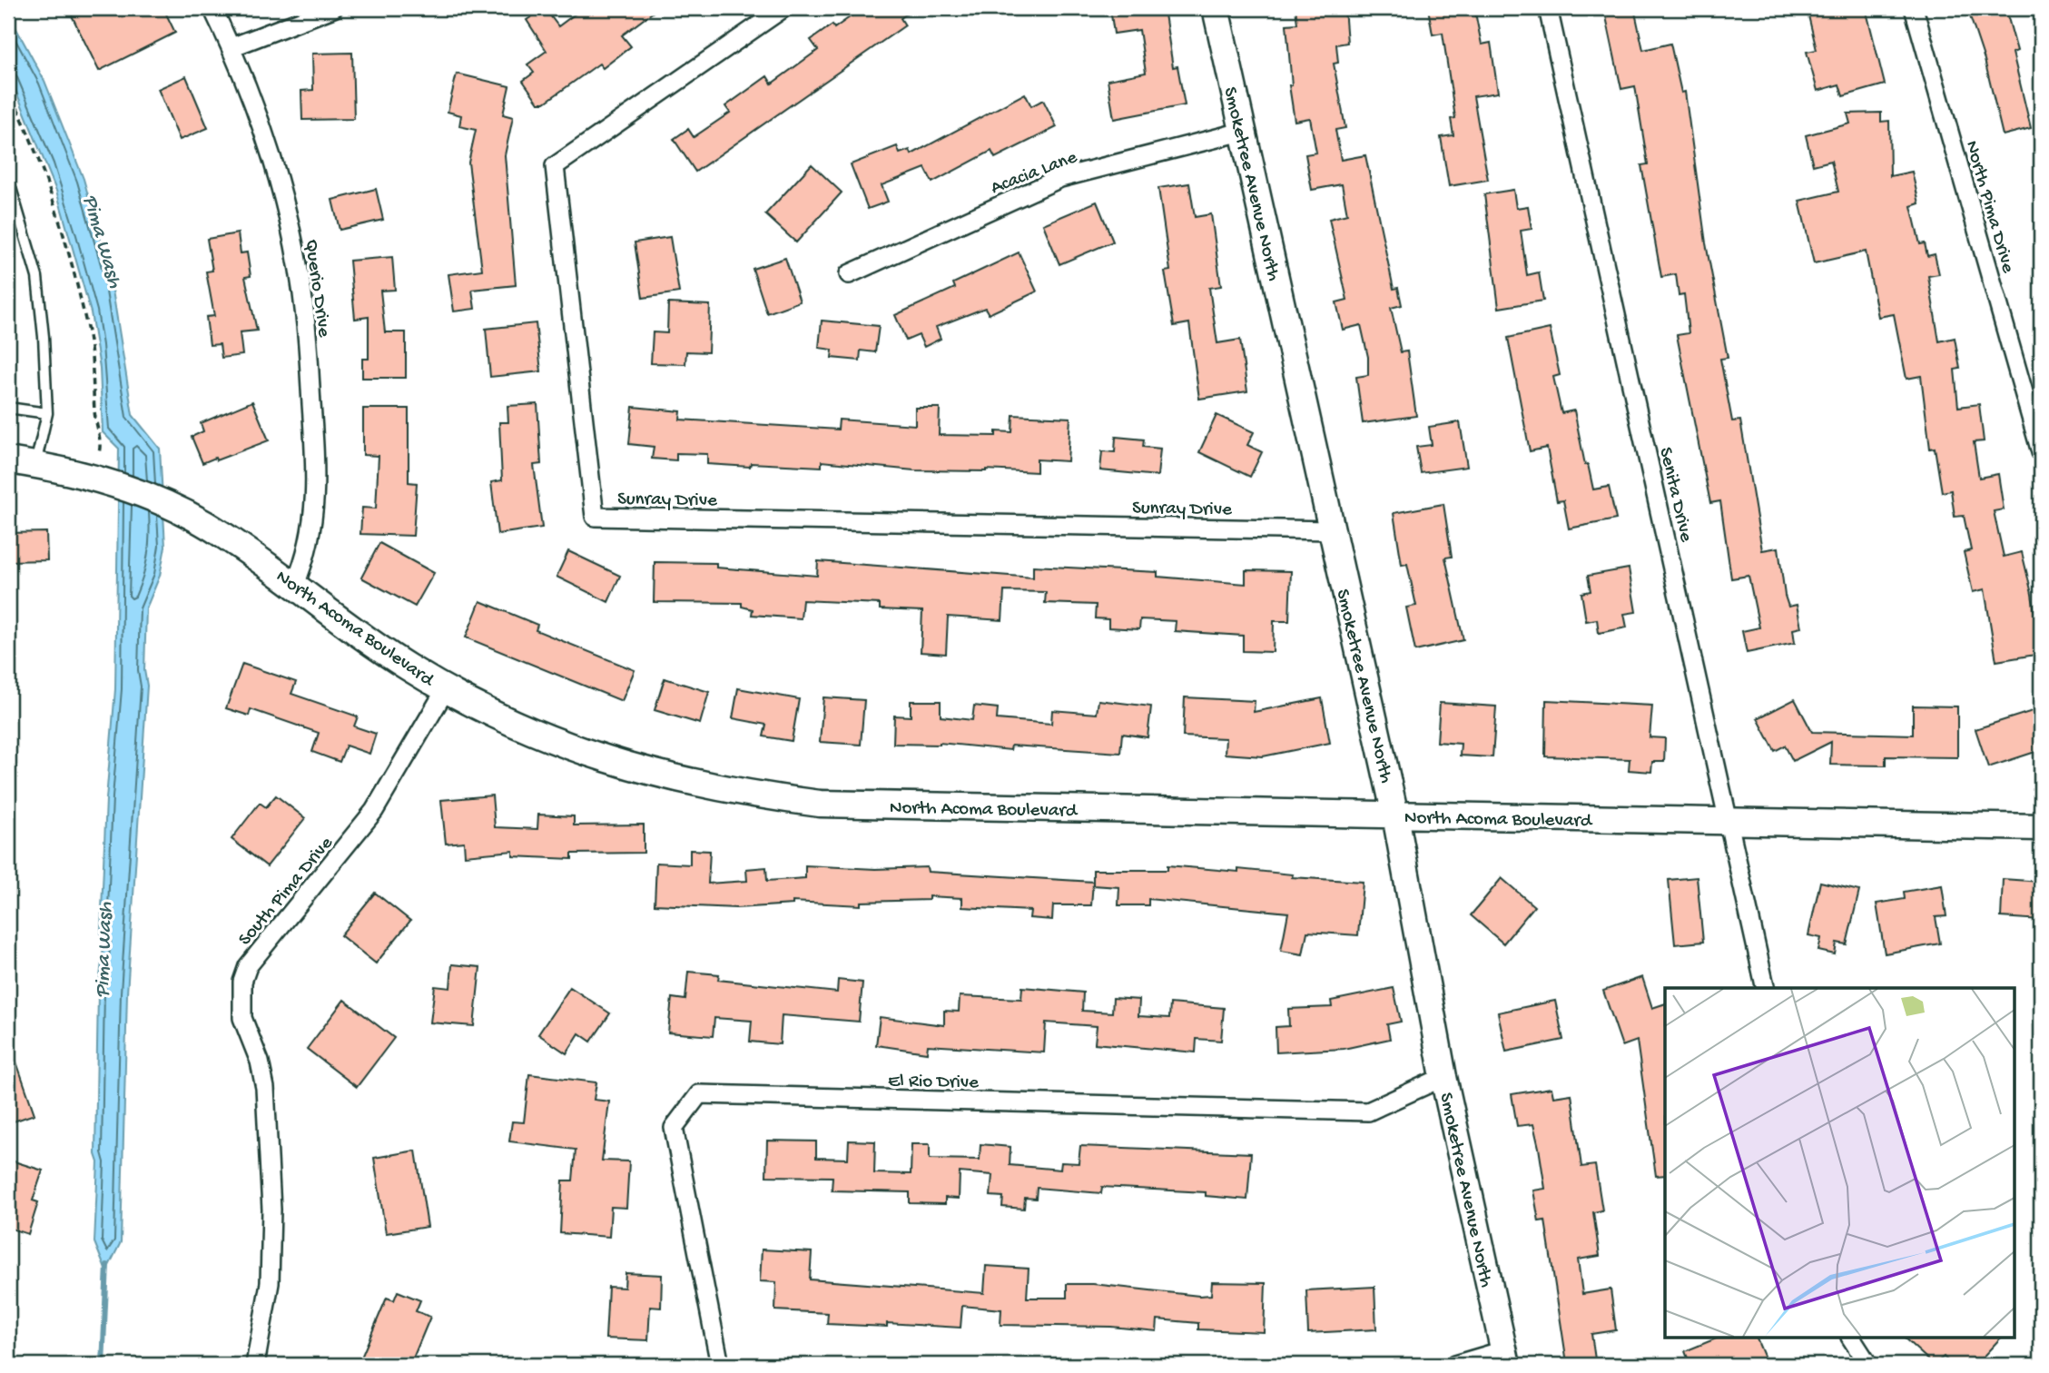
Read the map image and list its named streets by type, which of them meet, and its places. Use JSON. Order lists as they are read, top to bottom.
{
  "streets": {
    "main road": ["Smoketree Avenue North", "North Acoma Boulevard"],
    "street": [
      "Acacia Lane",
      "North Pima Drive",
      "Querio Drive",
      "Senita Drive",
      "Sunray Drive",
      "South Pima Drive",
      "El Rio Drive"
    ]
  },
  "crossings": [
    ["Acacia Lane", "Smoketree Avenue North"],
    ["Smoketree Avenue North", "Sunray Drive"],
    ["Smoketree Avenue North", "North Acoma Boulevard"],
    ["Smoketree Avenue North", "El Rio Drive"],
    ["Querio Drive", "North Acoma Boulevard"],
    ["Senita Drive", "North Acoma Boulevard"],
    ["North Acoma Boulevard", "South Pima Drive"]
  ],
  "water": ["Pima Wash"]
}
